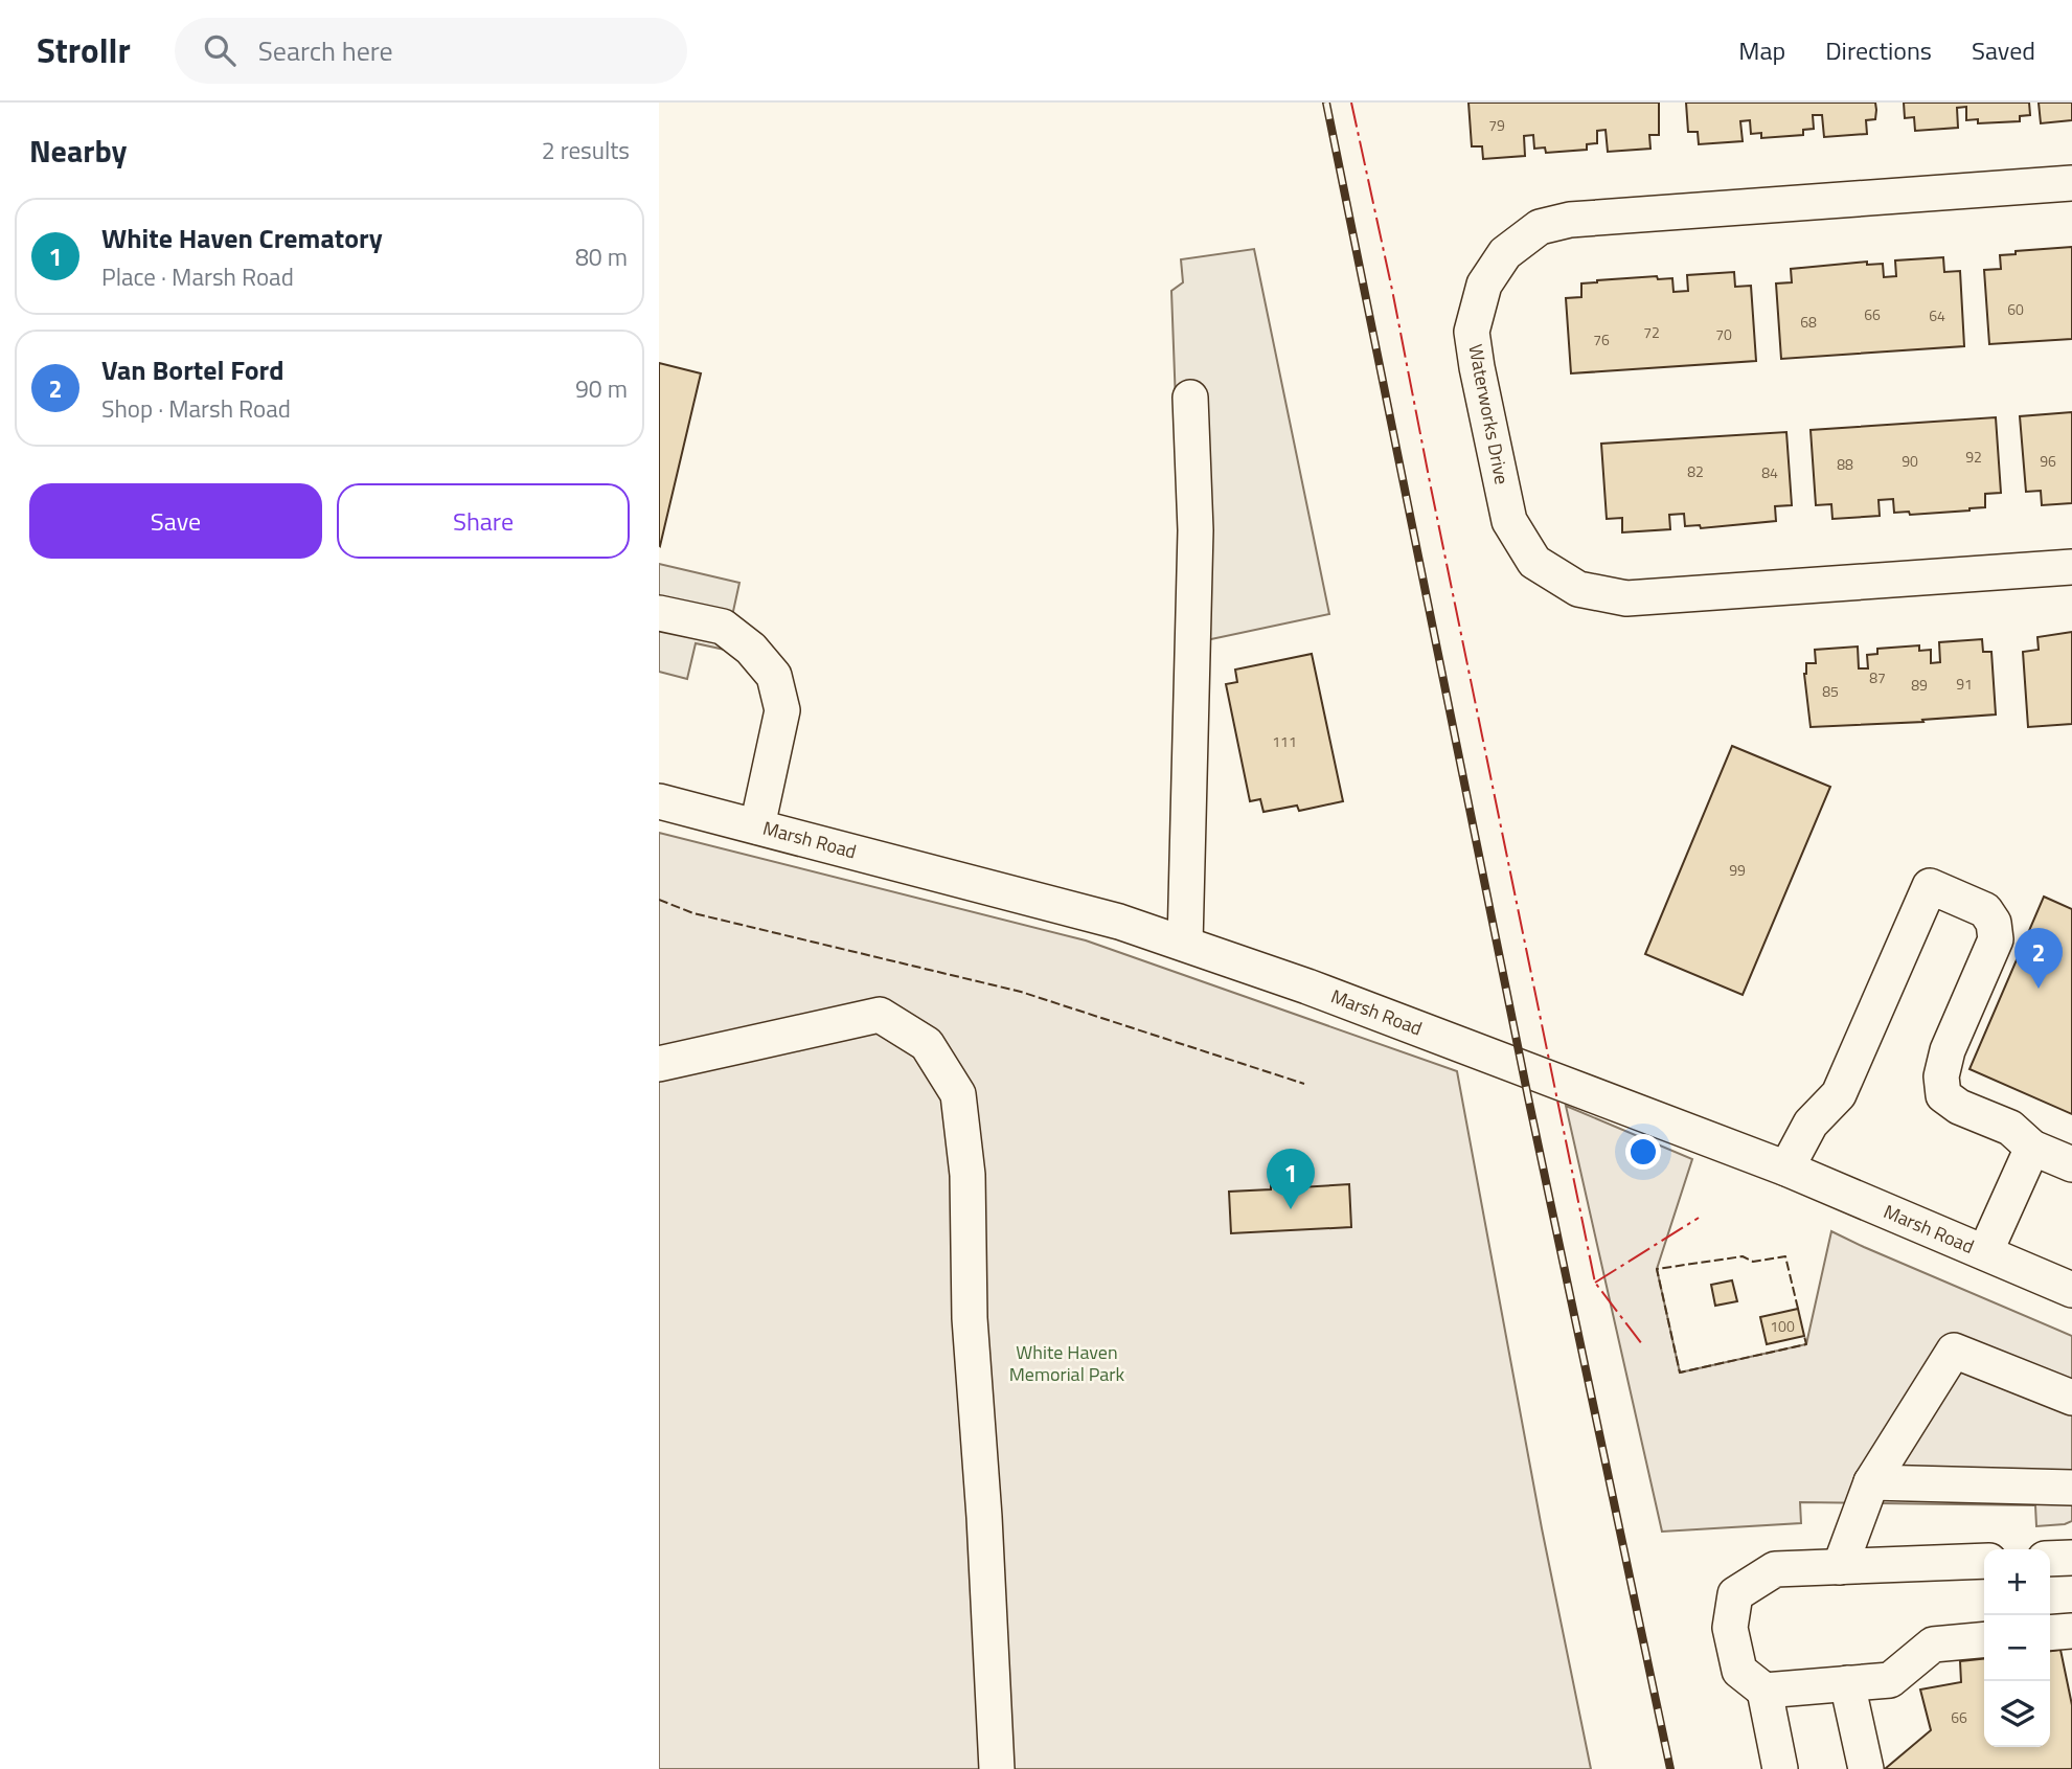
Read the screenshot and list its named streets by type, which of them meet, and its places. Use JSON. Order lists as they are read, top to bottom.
{
  "streets": {
    "street": ["Waterworks Drive", "Marsh Road"]
  },
  "parks": ["White Haven Memorial Park"],
  "house_numbers": [
    "79",
    "60",
    "66",
    "64",
    "68",
    "72",
    "70",
    "76",
    "92",
    "90",
    "96",
    "88",
    "82",
    "84",
    "87",
    "91",
    "89",
    "85",
    "111",
    "99",
    "100",
    "66"
  ],
  "page": {
    "header": "Strollr",
    "search": "Search here",
    "nav": ["Map", "Directions", "Saved"],
    "heading": ["Nearby", "2 results"],
    "list": [
      {
        "mark": "1",
        "name": "White Haven Crematory",
        "note": "Place · Marsh Road",
        "value": "80 m"
      },
      {
        "mark": "2",
        "name": "Van Bortel Ford",
        "note": "Shop · Marsh Road",
        "value": "90 m"
      }
    ],
    "buttons": ["Save", "Share"],
    "pins": ["2", "1"],
    "map_buttons": ["+", "−"]
  }
}
